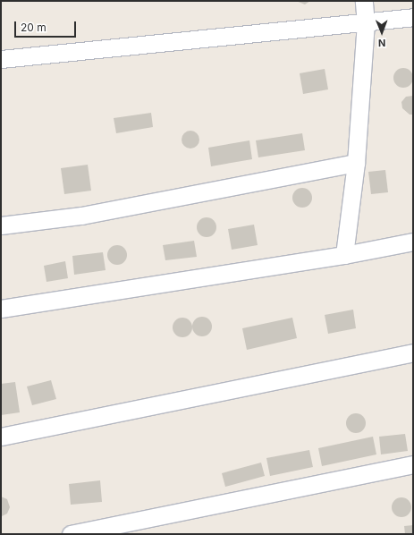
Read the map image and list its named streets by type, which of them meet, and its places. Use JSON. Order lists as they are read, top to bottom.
{
  "scale_bar": "20 m",
  "north": "bottom"
}
